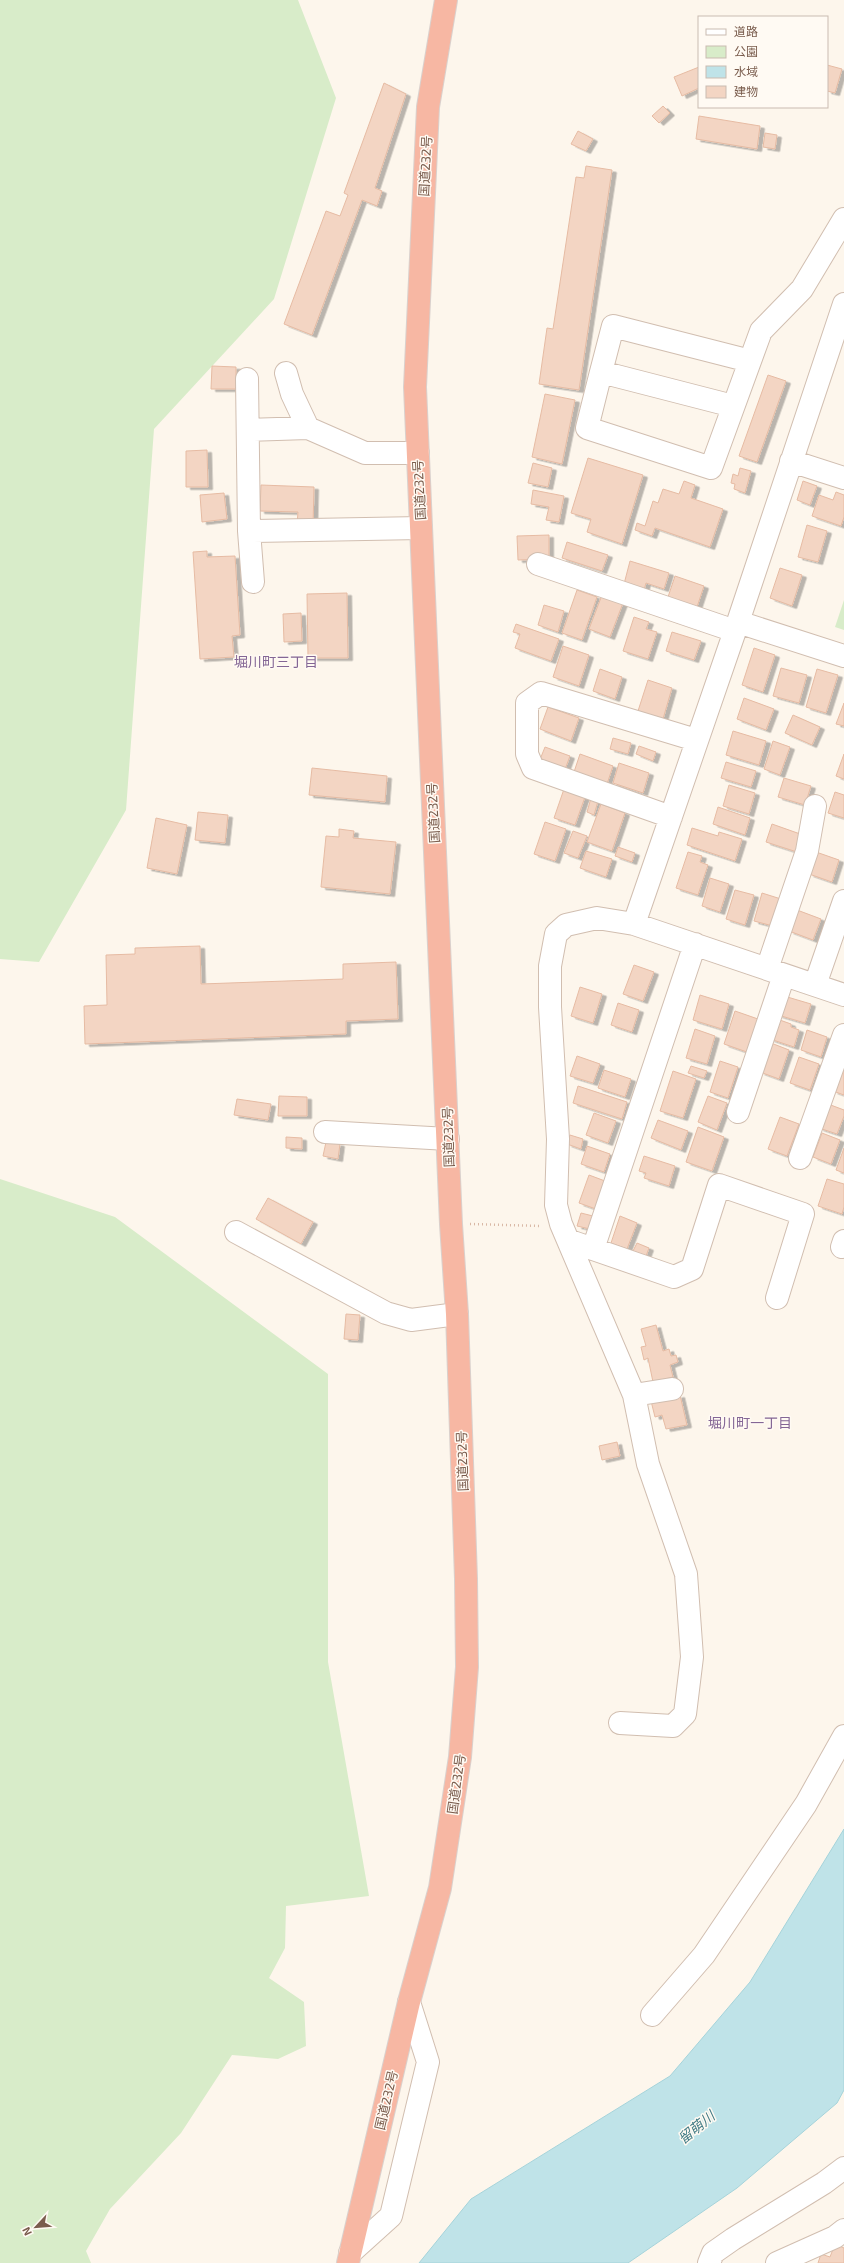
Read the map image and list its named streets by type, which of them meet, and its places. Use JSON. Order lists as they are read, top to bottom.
{
  "streets": {
    "highway": ["国道232号"]
  },
  "districts": ["堀川町三丁目", "堀川町一丁目"],
  "water": ["留萌川"],
  "legend": [
    "道路",
    "公園",
    "水域",
    "建物"
  ],
  "north": "bottom left"
}
